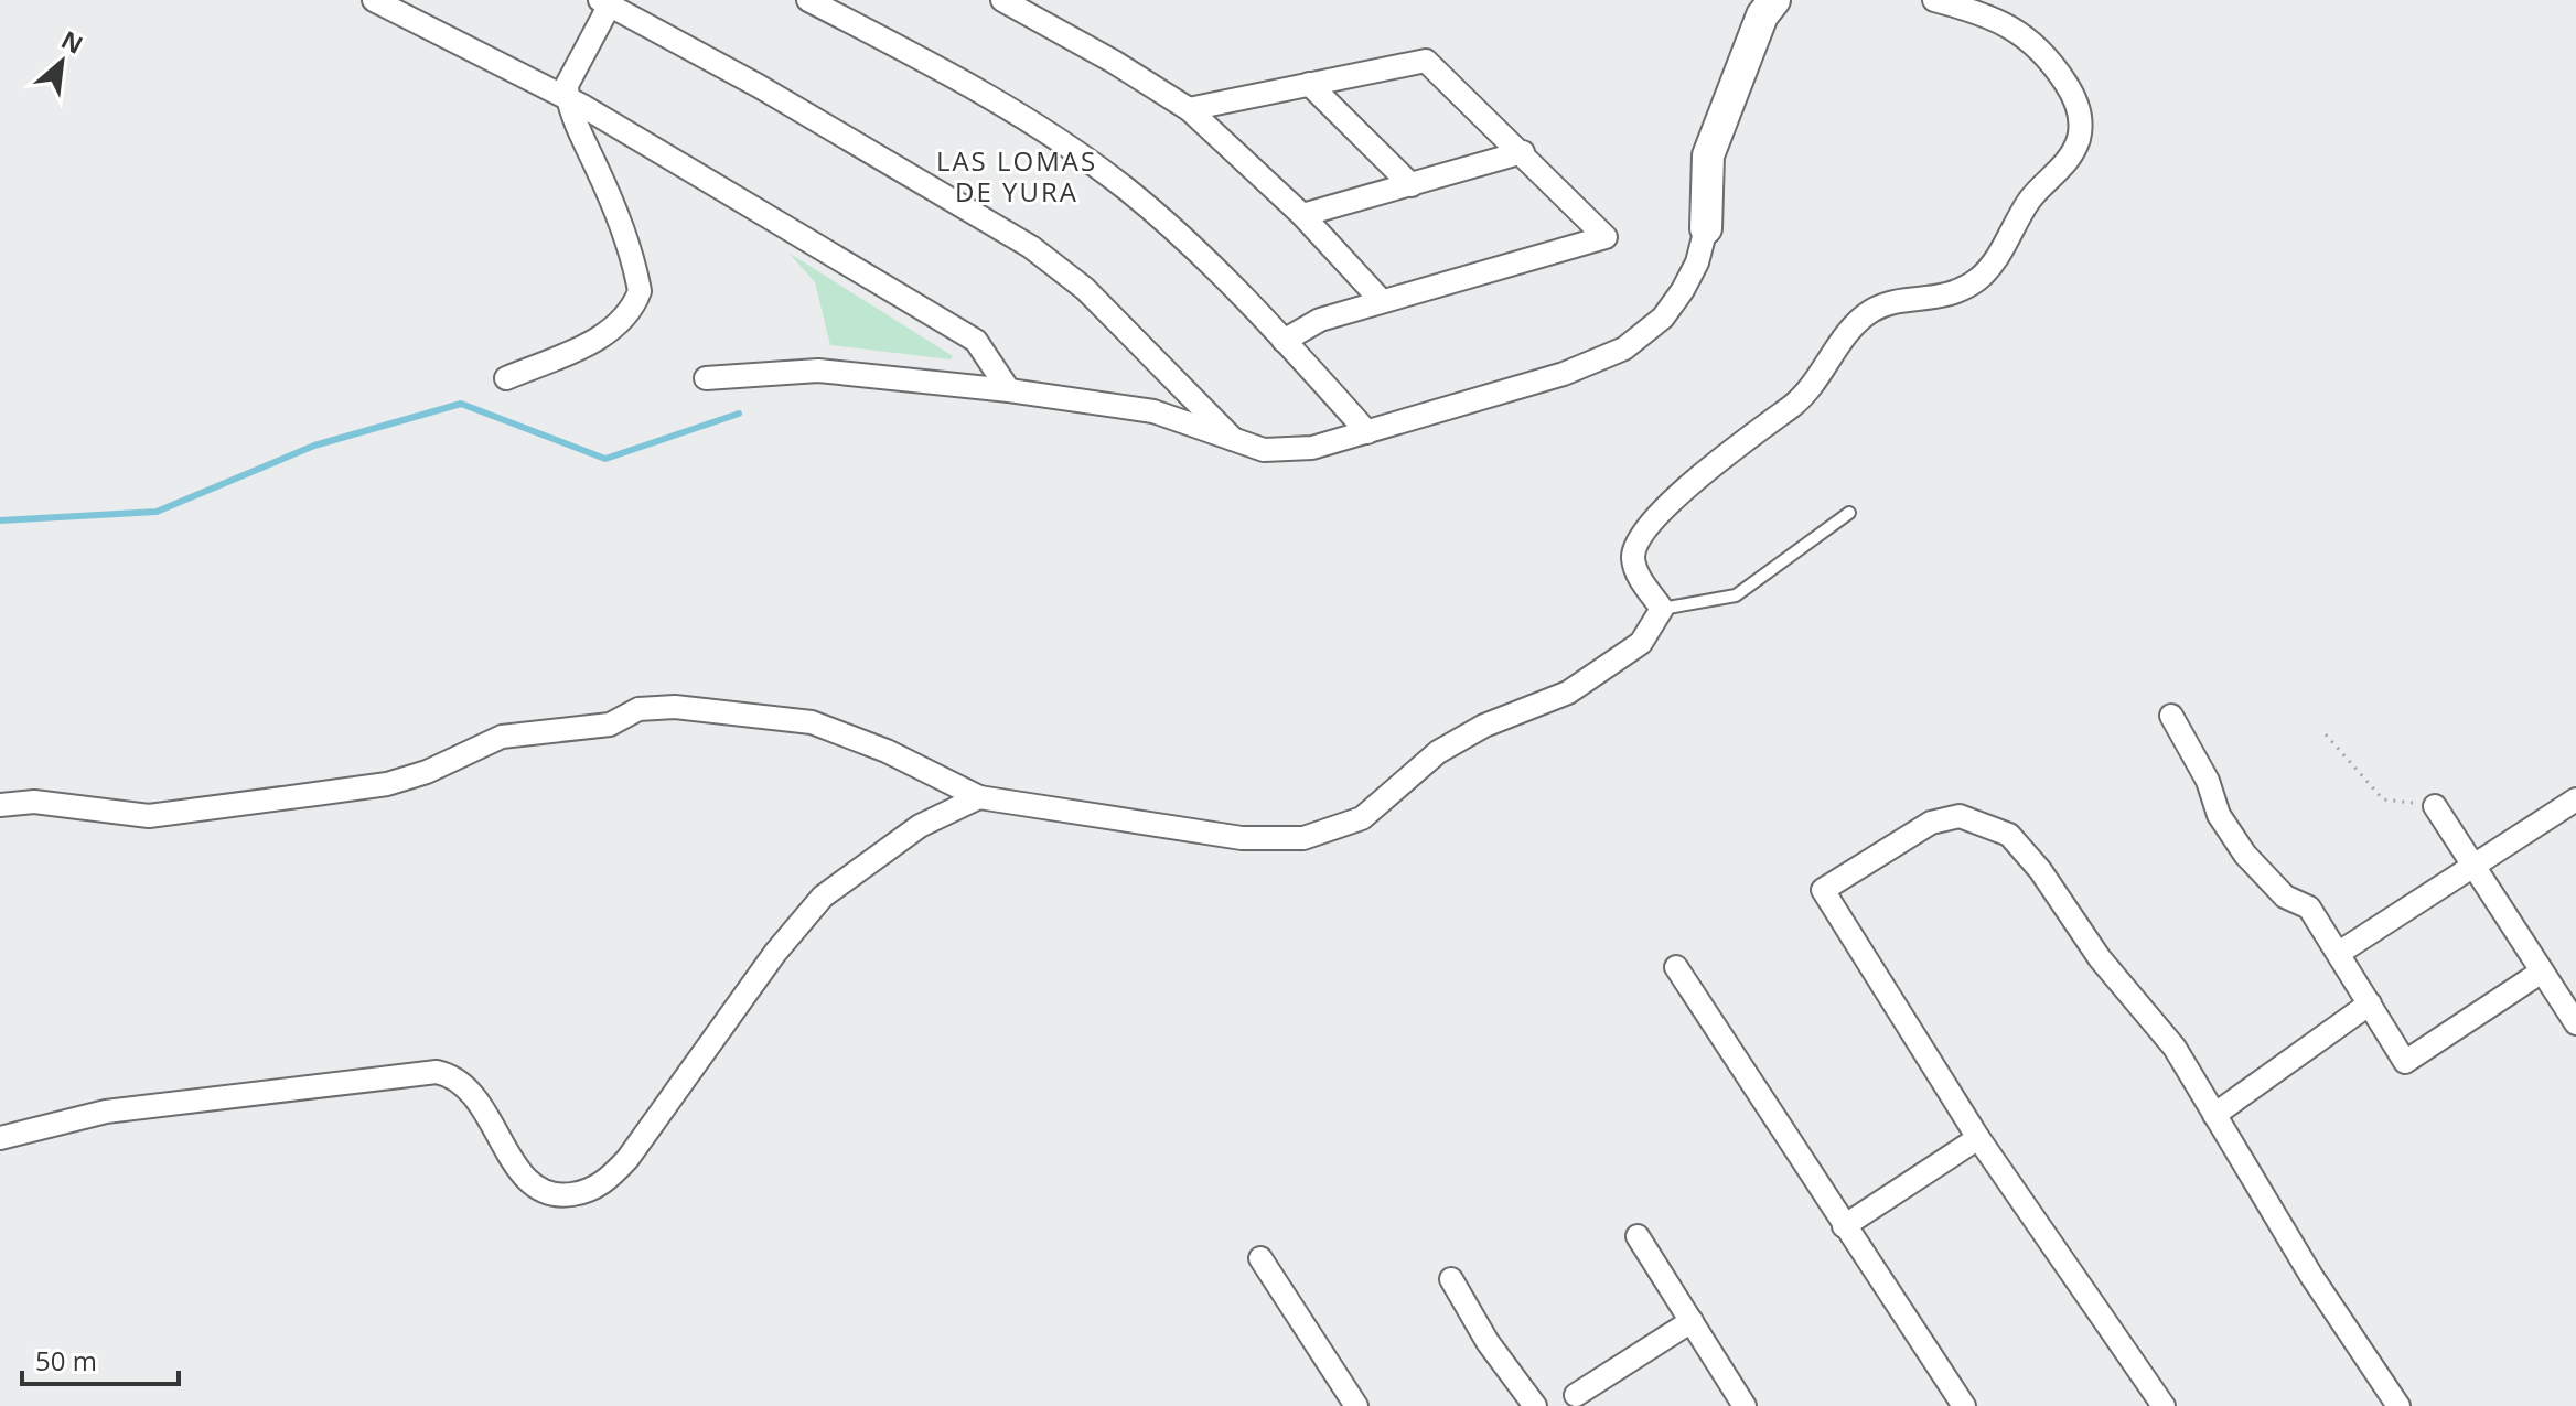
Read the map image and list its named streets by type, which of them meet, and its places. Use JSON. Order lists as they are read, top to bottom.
{
  "districts": ["LAS LOMAS DE YURA"],
  "scale_bar": "50 m",
  "north": "top right"
}
